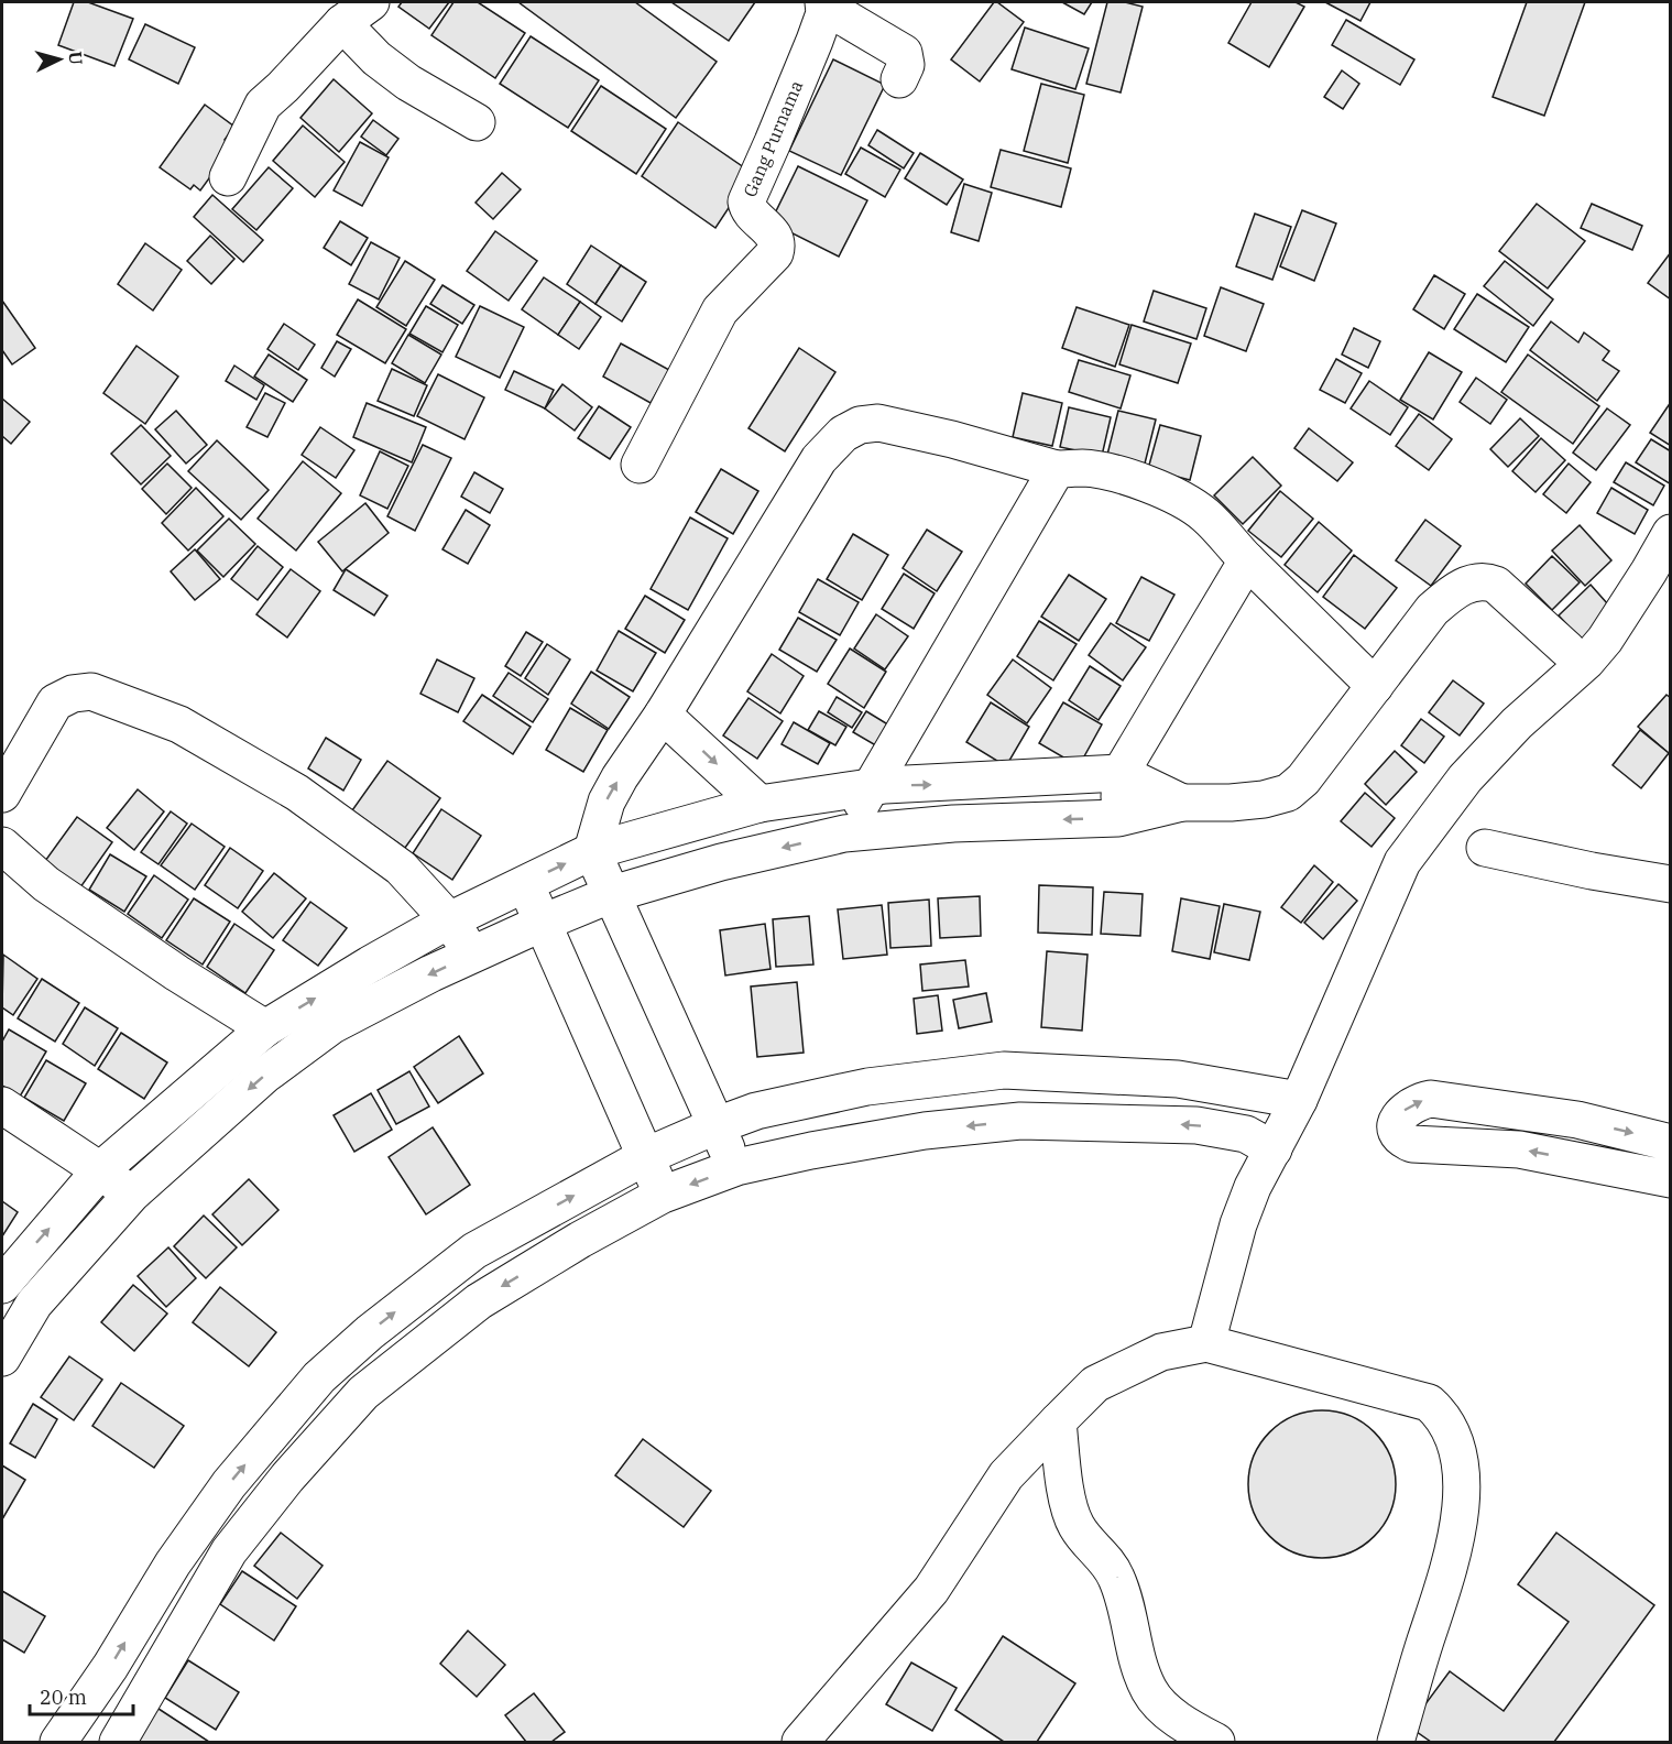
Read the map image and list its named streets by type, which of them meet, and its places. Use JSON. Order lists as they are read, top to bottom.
{
  "streets": {
    "street": ["Gang Purnama"]
  },
  "scale_bar": "20 m",
  "north": "right"
}
